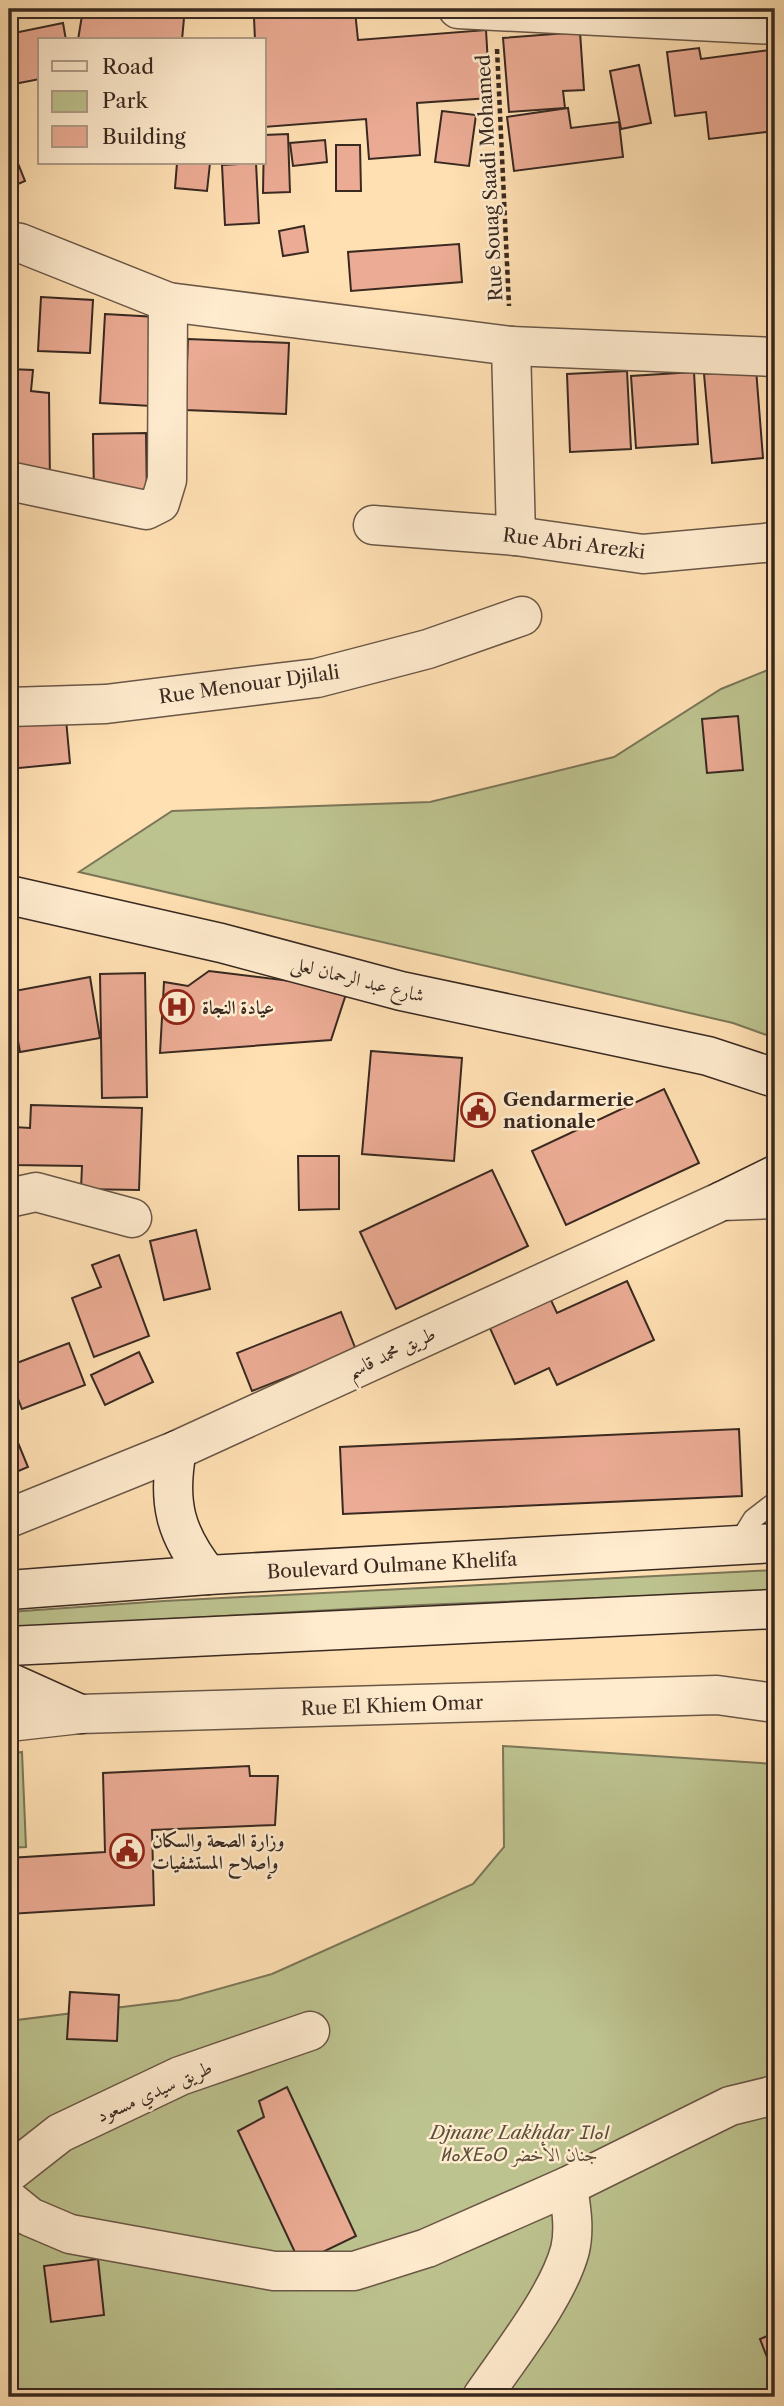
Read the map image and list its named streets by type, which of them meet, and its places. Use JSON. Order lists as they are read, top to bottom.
{
  "streets": {
    "street": [
      "Rue Abri Arezki",
      "Rue Menouar Djilali",
      "شارع عبد الرحمان لعلى",
      "طريق محمد قاسم",
      "Boulevard Oulmane Khelifa",
      "Rue El Khiem Omar",
      "طريق سيدي مسعود"
    ],
    "path": ["Rue Souag Saadi Mohamed"]
  },
  "parks": ["Djnane Lakhdar ⵊⵏⴰⵏ ⵍⴰⵅⴹⴰⵔ جنان الأخضر"],
  "places": {
    "hospital": ["عيادة النجاة"],
    "public building": ["Gendarmerie nationale", "وزارة الصحة والسكان وإصلاح المستشفيات"]
  },
  "legend": ["Road", "Park", "Building"]
}
